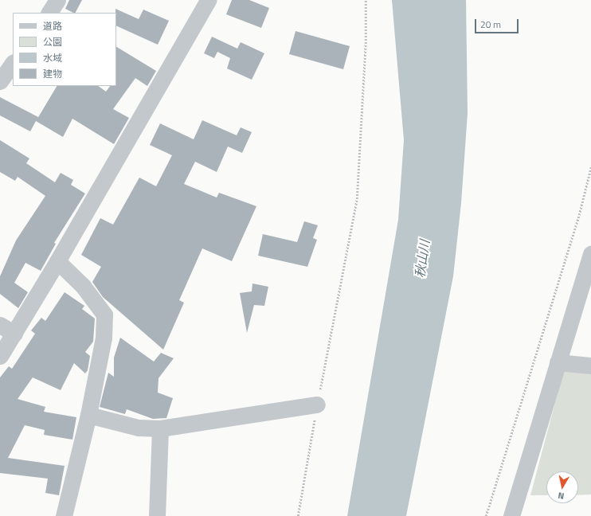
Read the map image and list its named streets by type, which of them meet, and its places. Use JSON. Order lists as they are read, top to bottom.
{
  "water": ["秋山川"],
  "legend": [
    "道路",
    "公園",
    "水域",
    "建物"
  ],
  "scale_bar": "20 m",
  "north": "bottom"
}
